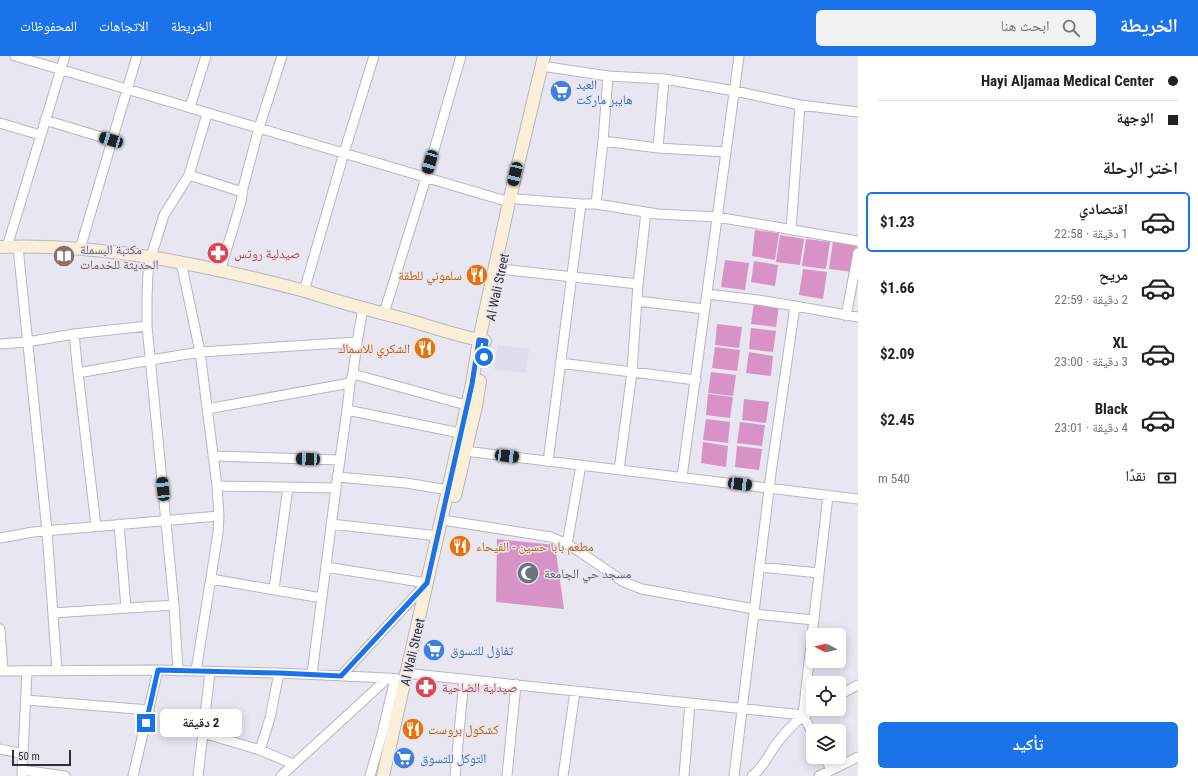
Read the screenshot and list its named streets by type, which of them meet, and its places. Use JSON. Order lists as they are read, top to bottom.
{
  "streets": {
    "street": ["Al Wali Street"]
  },
  "places": {
    "supermarket": ["العبد هايبر ماركت", "تفاؤل للتسوق", "التوكل للتسوق"],
    "pharmacy": ["صيدلية روتس", "صيدلية الضاحية"],
    "library": ["مكتبة البسملة الحديثة للخدمات"],
    "restaurant": [
      "سلموني للطقة",
      "الشكري للاسماك",
      "مطعم بابا حسين - الفيحاء",
      "كشكول بروست"
    ],
    "mosque": ["مسجد حي الجامعة"]
  },
  "scale_bar": "50 m",
  "north": "left",
  "page": {
    "header": "الخريطة",
    "search": "ابحث هنا",
    "nav": ["الخريطة", "الاتجاهات", "المحفوظات"],
    "banner": ["Hayi Aljamaa Medical Center", "الوجهة"],
    "heading": "اختر الرحلة",
    "list": [
      {
        "name": "اقتصادي",
        "note": "1 دقيقة · 22:58",
        "value": "$1.23"
      },
      {
        "name": "مريح",
        "note": "2 دقيقة · 22:59",
        "value": "$1.66"
      },
      {
        "name": "XL",
        "note": "3 دقيقة · 23:00",
        "value": "$2.09"
      },
      {
        "name": "Black",
        "note": "4 دقيقة · 23:01",
        "value": "$2.45"
      }
    ],
    "pay": ["نقدًا", "540 m"],
    "bubble": "2 دقيقة",
    "buttons": "تأكيد",
    "scale": "50 m"
  }
}
